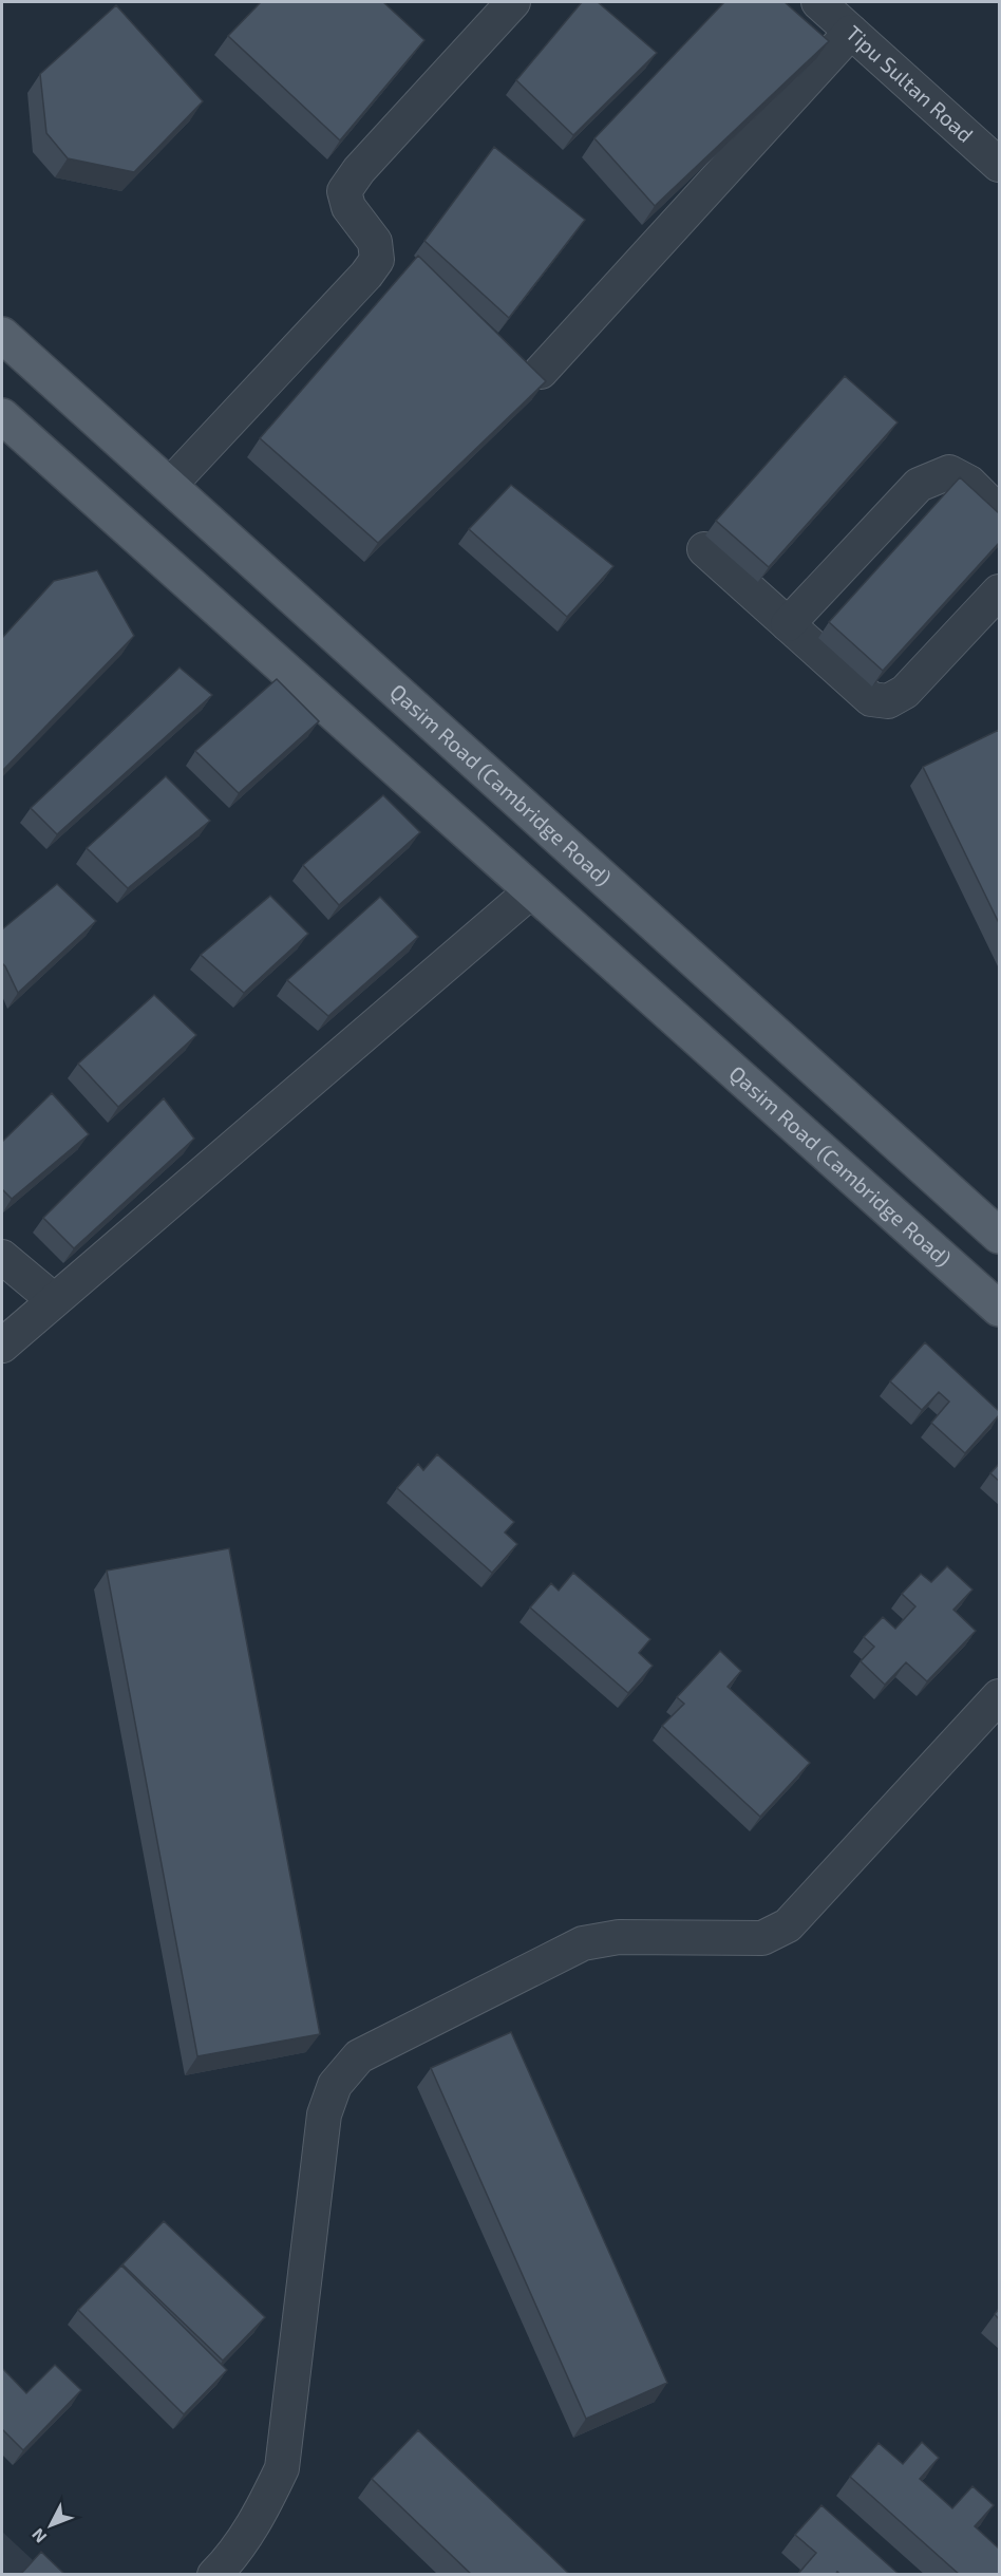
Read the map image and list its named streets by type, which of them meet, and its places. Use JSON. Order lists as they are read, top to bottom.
{
  "streets": {
    "main road": ["Qasim Road (Cambridge Road)"],
    "street": ["Tipu Sultan Road"]
  },
  "north": "bottom left"
}
